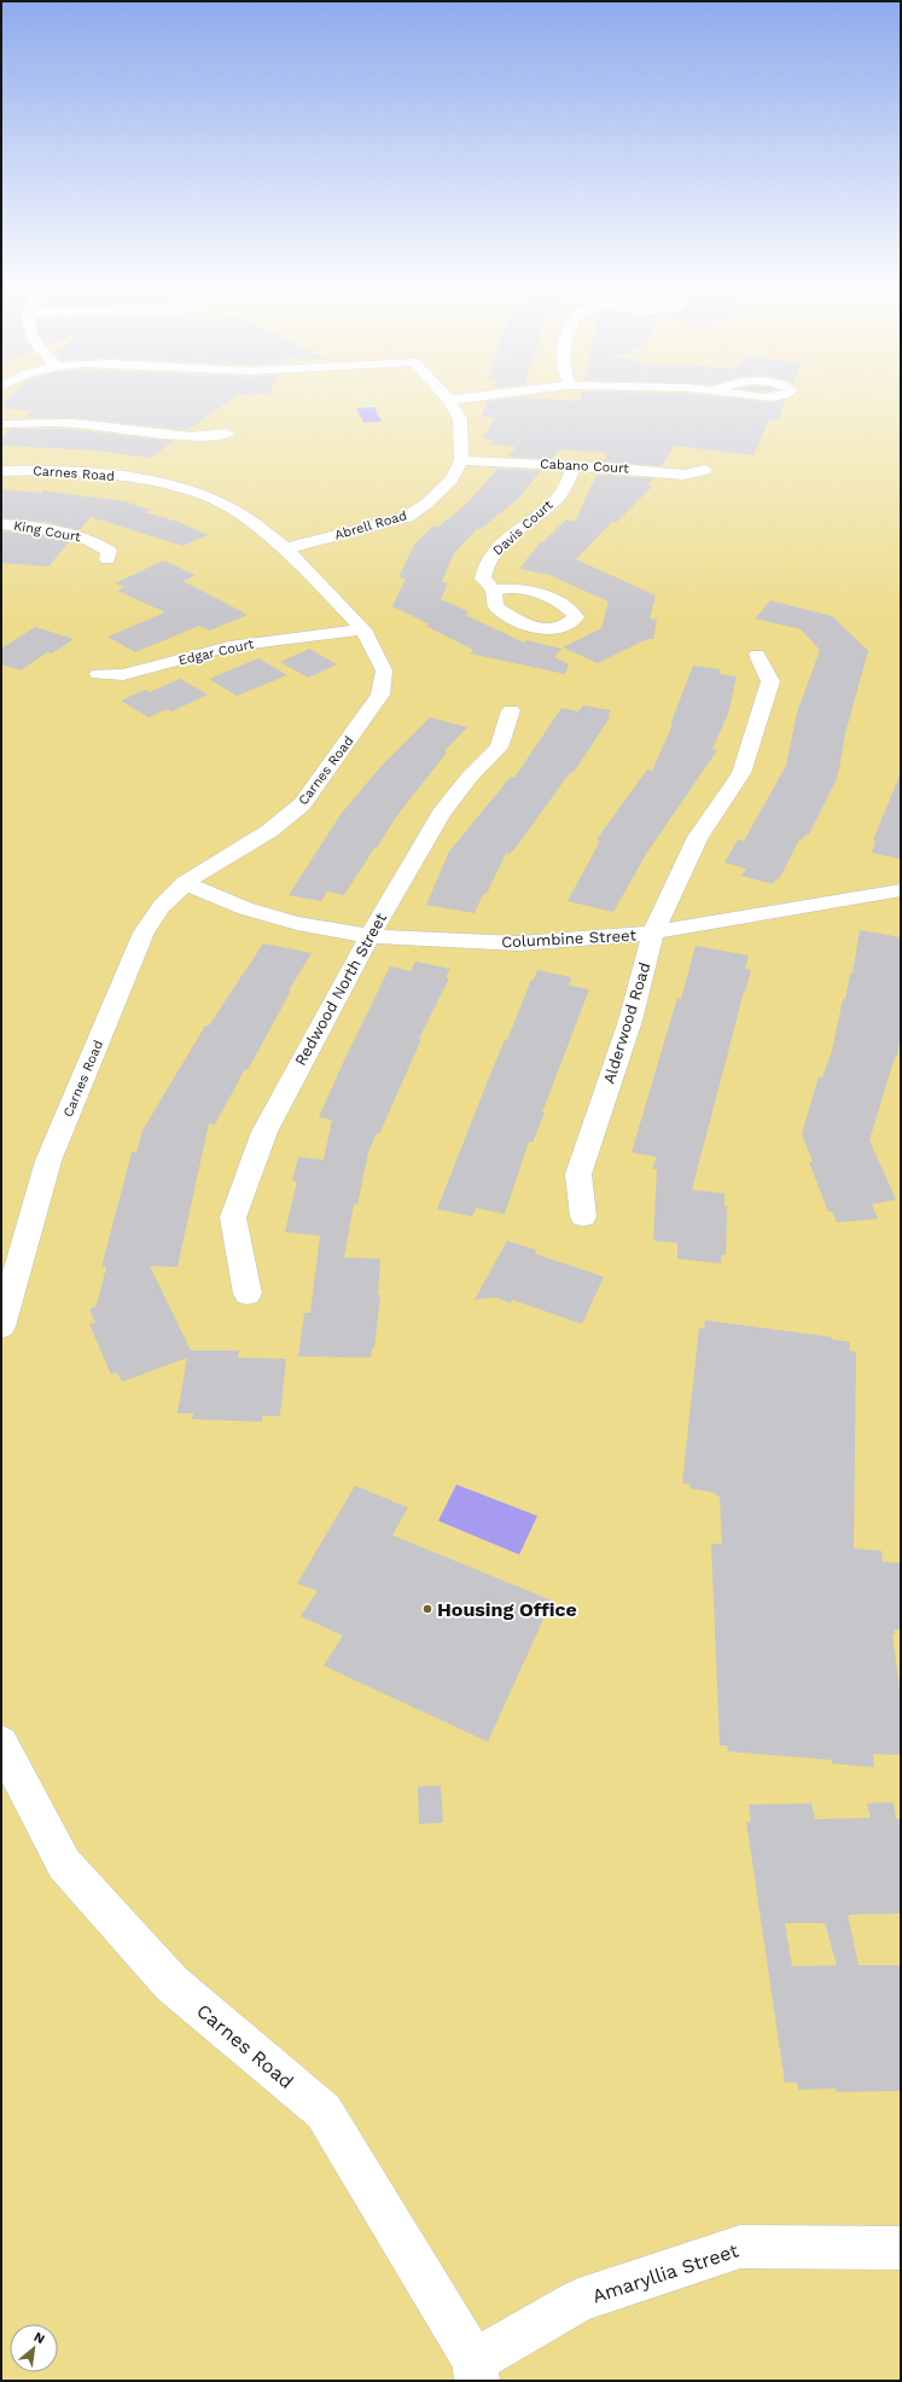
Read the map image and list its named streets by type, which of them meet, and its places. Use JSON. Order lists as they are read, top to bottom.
{
  "streets": {
    "street": [
      "Cabano Court",
      "Carnes Road",
      "Abrell Road",
      "Davis Court",
      "King Court",
      "Edgar Court",
      "Columbine Street",
      "Redwood North Street",
      "Alderwood Road",
      "Amaryllia Street"
    ]
  },
  "crossings": [
    ["Cabano Court", "Abrell Road"],
    ["Cabano Court", "Davis Court"],
    ["Carnes Road", "Abrell Road"],
    ["Carnes Road", "Edgar Court"],
    ["Carnes Road", "Columbine Street"],
    ["Carnes Road", "Amaryllia Street"],
    ["Columbine Street", "Redwood North Street"],
    ["Columbine Street", "Alderwood Road"]
  ],
  "places": ["Housing Office"],
  "north": "top right"
}
